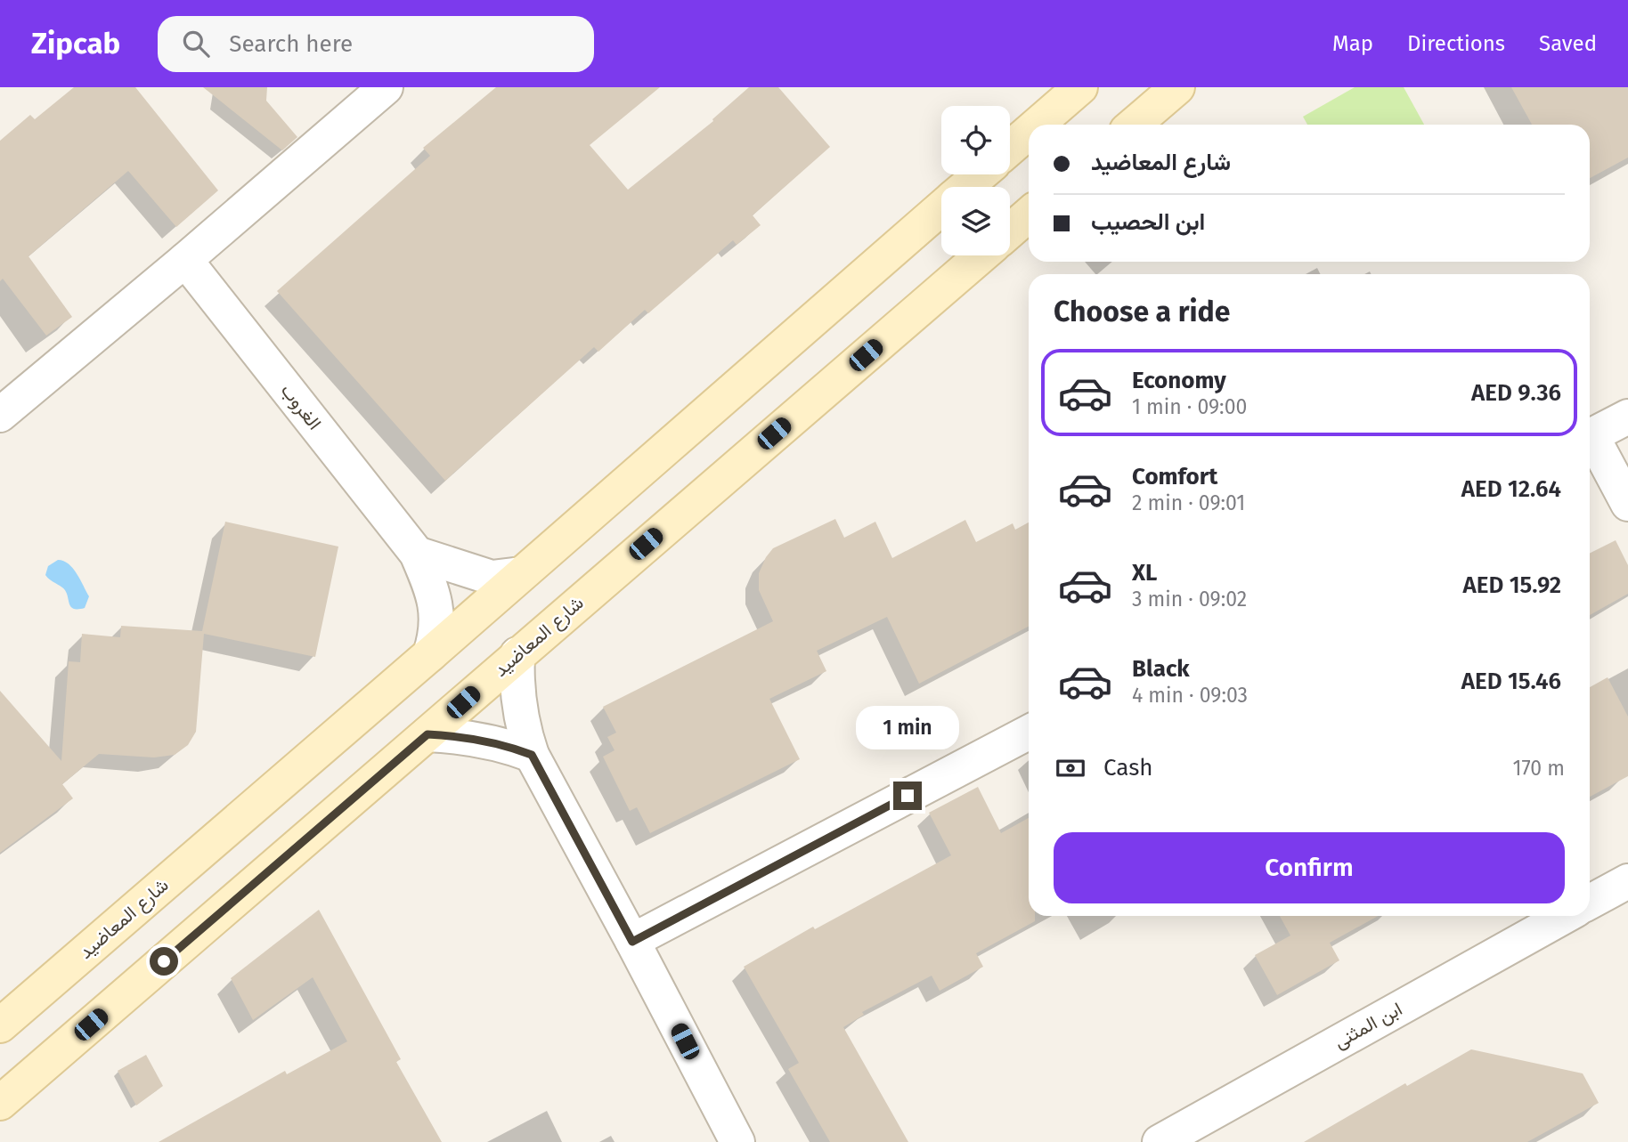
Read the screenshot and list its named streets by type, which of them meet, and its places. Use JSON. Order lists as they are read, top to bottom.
{
  "streets": {
    "street": ["الغروب", "شارع المعاضيد", "ابن المثنى"]
  },
  "crossings": [
    ["الغروب", "شارع المعاضيد"]
  ],
  "page": {
    "header": "Zipcab",
    "search": "Search here",
    "nav": ["Map", "Directions", "Saved"],
    "banner": ["شارع المعاضيد", "ابن الحصيب"],
    "heading": "Choose a ride",
    "list": [
      {
        "name": "Economy",
        "note": "1 min · 09:00",
        "value": "AED 9.36"
      },
      {
        "name": "Comfort",
        "note": "2 min · 09:01",
        "value": "AED 12.64"
      },
      {
        "name": "XL",
        "note": "3 min · 09:02",
        "value": "AED 15.92"
      },
      {
        "name": "Black",
        "note": "4 min · 09:03",
        "value": "AED 15.46"
      }
    ],
    "bubble": "1 min",
    "pay": ["Cash", "170 m"],
    "buttons": "Confirm"
  }
}
